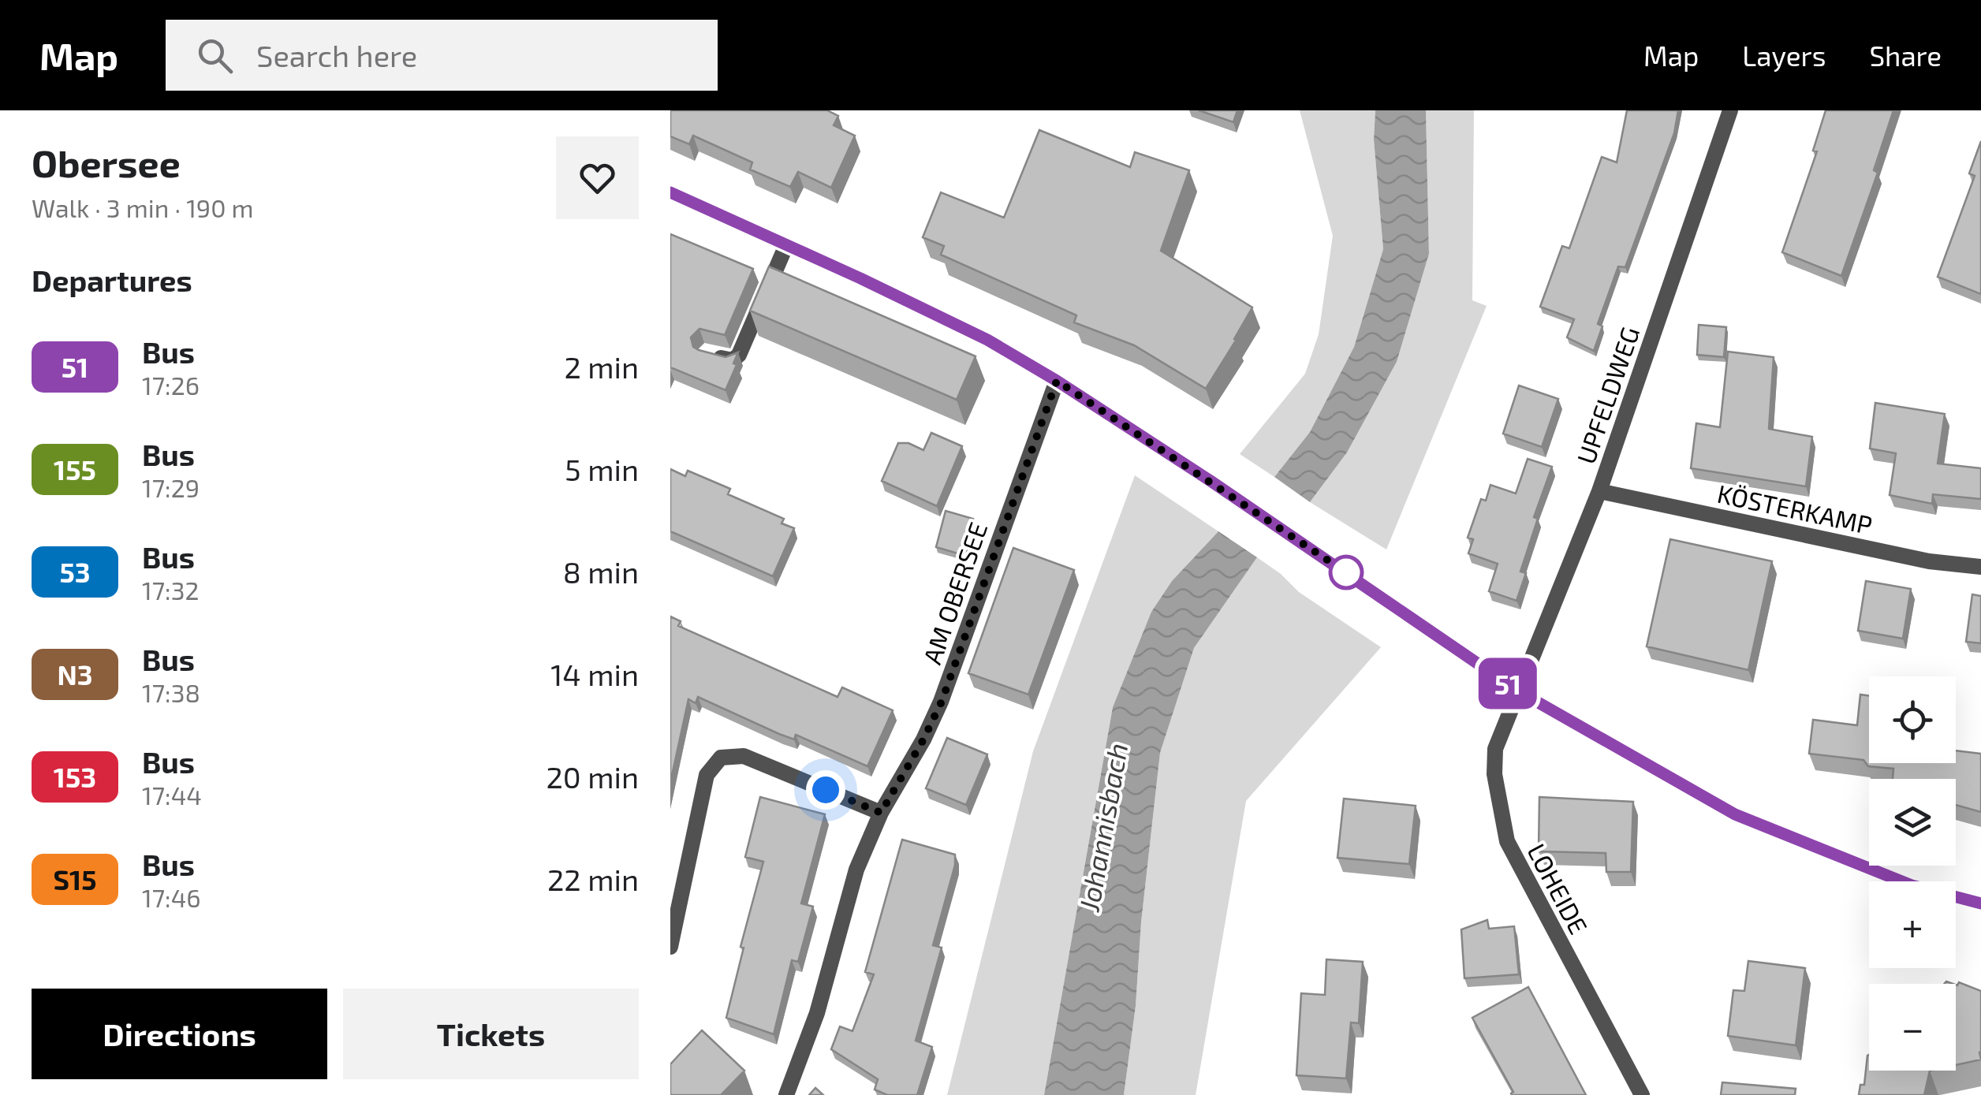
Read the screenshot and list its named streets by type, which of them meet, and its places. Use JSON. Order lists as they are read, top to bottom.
{
  "streets": {
    "street": [
      "UPFELDWEG",
      "KÖSTERKAMP",
      "AM OBERSEE",
      "LOHEIDE"
    ]
  },
  "crossings": [
    ["UPFELDWEG", "KÖSTERKAMP"],
    ["UPFELDWEG", "LOHEIDE"]
  ],
  "water": ["Johannisbach"],
  "lines": ["bus line 51"],
  "page": {
    "header": "Map",
    "search": "Search here",
    "nav": ["Map", "Layers", "Share"],
    "heading": [
      ["Obersee", "Walk · 3 min · 190 m"],
      "Departures"
    ],
    "on_map": "51",
    "list": [
      {
        "mark": "51",
        "name": "Bus",
        "note": "17:26",
        "value": "2 min"
      },
      {
        "mark": "155",
        "name": "Bus",
        "note": "17:29",
        "value": "5 min"
      },
      {
        "mark": "53",
        "name": "Bus",
        "note": "17:32",
        "value": "8 min"
      },
      {
        "mark": "N3",
        "name": "Bus",
        "note": "17:38",
        "value": "14 min"
      },
      {
        "mark": "153",
        "name": "Bus",
        "note": "17:44",
        "value": "20 min"
      },
      {
        "mark": "S15",
        "name": "Bus",
        "note": "17:46",
        "value": "22 min"
      }
    ],
    "map_buttons": ["+", "−"],
    "buttons": ["Directions", "Tickets"]
  }
}
